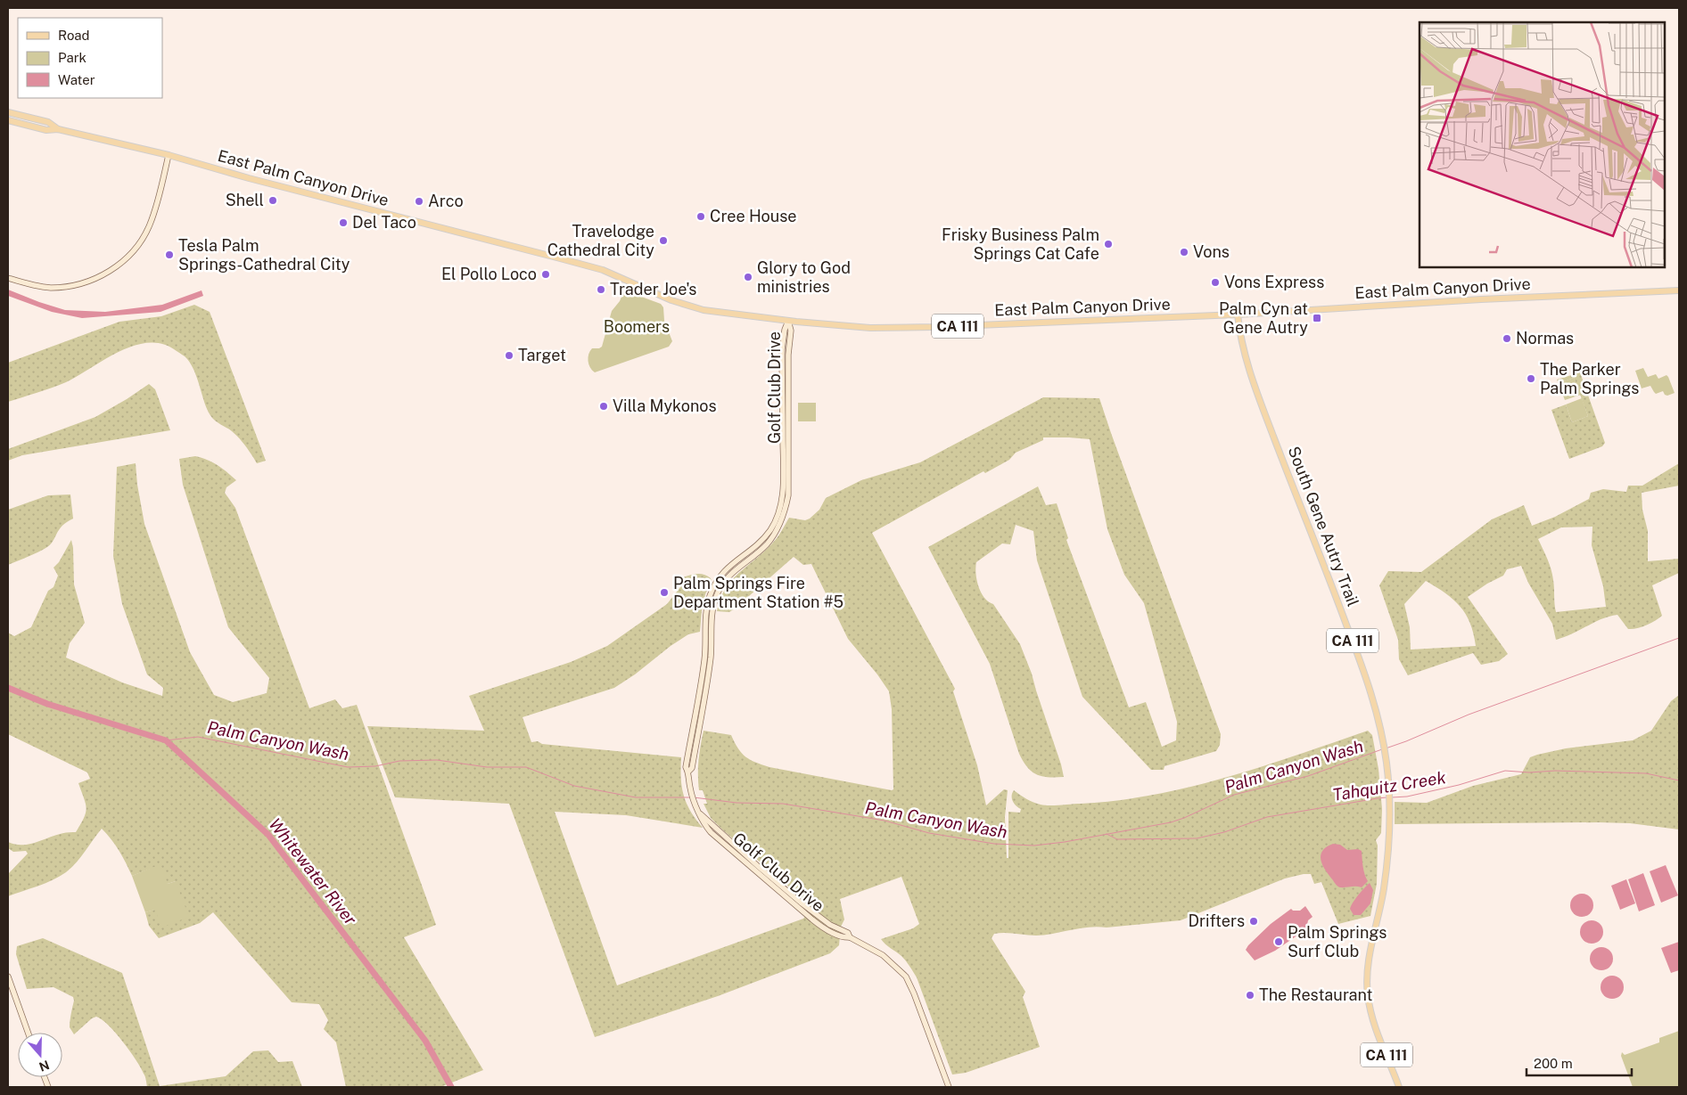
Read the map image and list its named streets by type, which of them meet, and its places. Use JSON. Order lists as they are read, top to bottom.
{
  "streets": {
    "main road": ["East Palm Canyon Drive", "CA 111", "South Gene Autry Trail"],
    "street": ["Golf Club Drive"]
  },
  "crossings": [
    ["East Palm Canyon Drive", "Golf Club Drive"],
    ["East Palm Canyon Drive", "South Gene Autry Trail"]
  ],
  "water": ["Palm Canyon Wash", "Tahquitz Creek", "Whitewater River"],
  "parks": ["Boomers"],
  "places": {
    "other": [
      "Shell",
      "Arco",
      "Cree House",
      "Del Taco",
      "Travelodge Cathedral City",
      "Frisky Business Palm Springs Cat Cafe",
      "Vons",
      "Tesla Palm Springs-Cathedral City",
      "El Pollo Loco",
      "Glory to God ministries",
      "Vons Express",
      "Trader Joe's",
      "Normas",
      "Target",
      "The Parker Palm Springs",
      "Villa Mykonos",
      "Palm Springs Fire Department Station #5",
      "Drifters",
      "Palm Springs Surf Club",
      "The Restaurant"
    ],
    "transit": ["Palm Cyn at Gene Autry"]
  },
  "legend": ["Road", "Park", "Water"],
  "scale_bar": "200 m",
  "north": "bottom"
}
